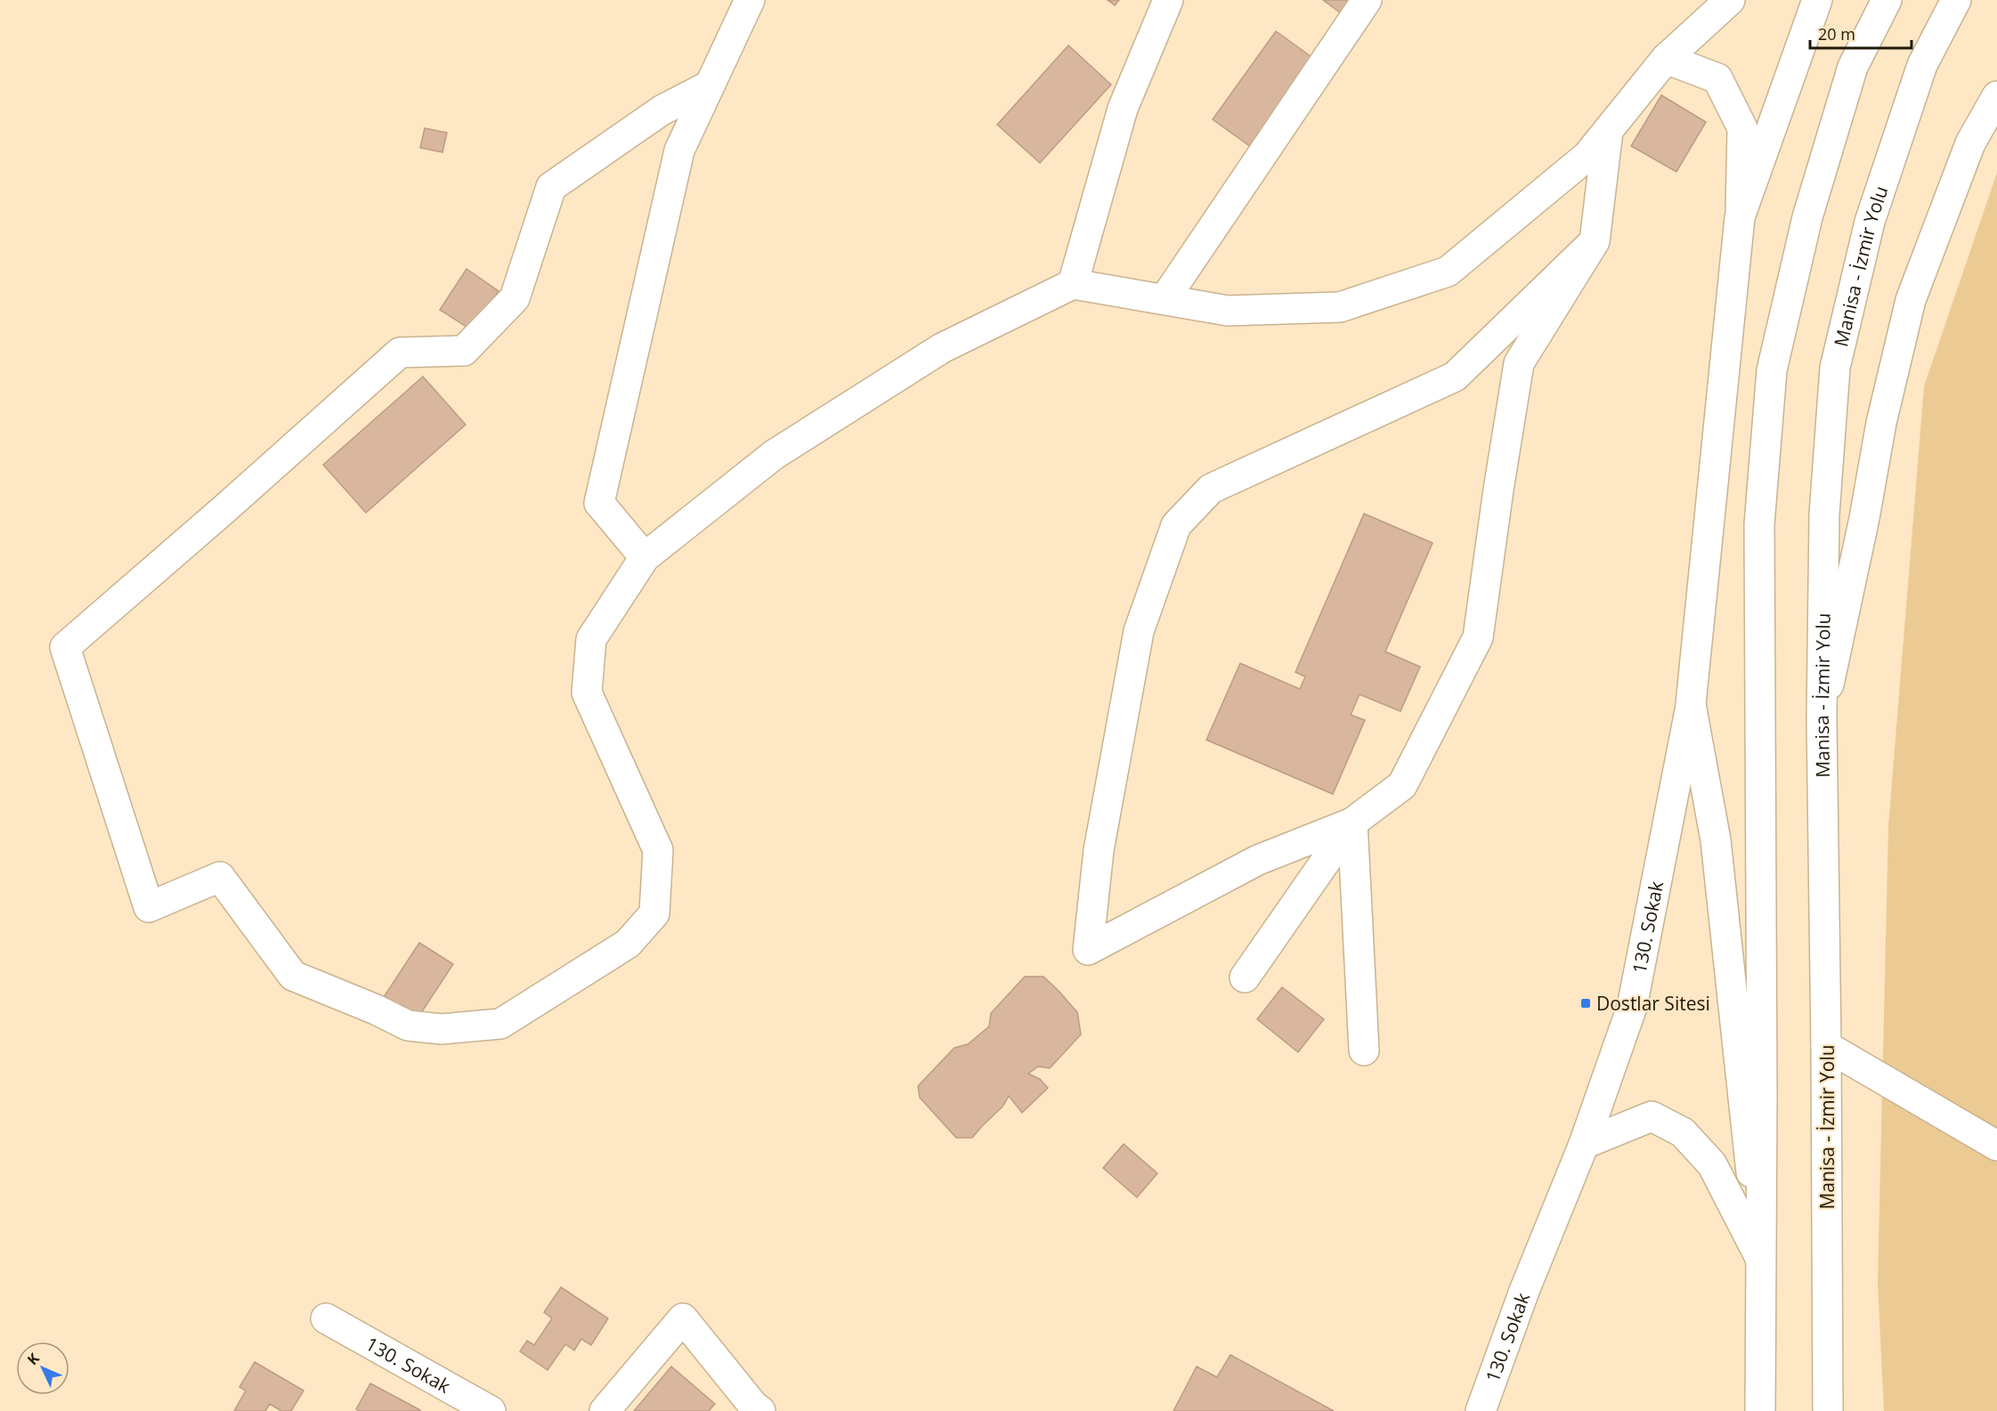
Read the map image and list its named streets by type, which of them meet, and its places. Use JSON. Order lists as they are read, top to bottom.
{
  "streets": {
    "main road": ["Manisa - İzmir Yolu", "130. Sokak"]
  },
  "places": {
    "transit": ["Dostlar Sitesi"]
  },
  "scale_bar": "20 m",
  "north": "top left"
}
